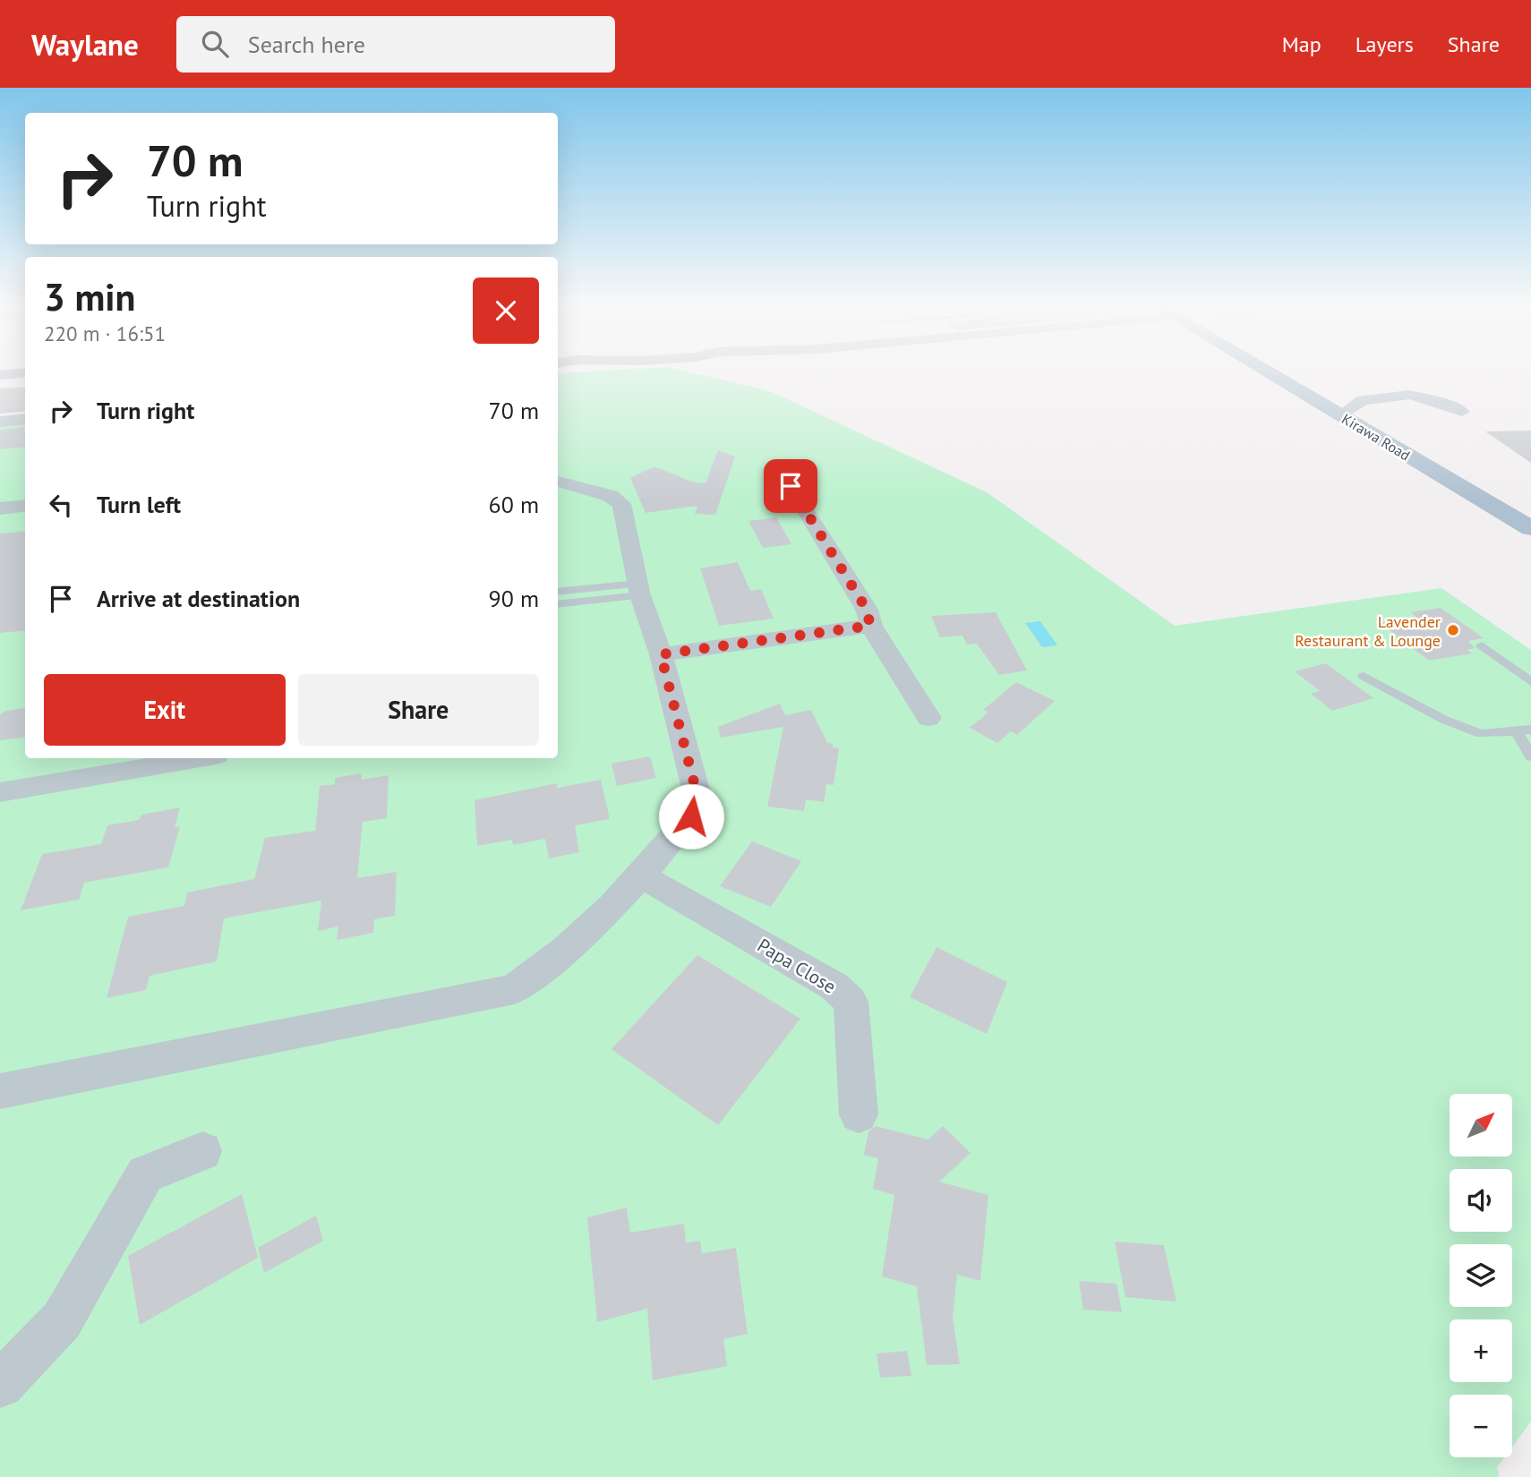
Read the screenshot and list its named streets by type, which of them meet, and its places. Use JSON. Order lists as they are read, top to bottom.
{
  "streets": {
    "main road": ["Kirawa Road"],
    "street": ["Papa Close"]
  },
  "places": ["Lavender Restaurant & Lounge"],
  "north": "top right",
  "page": {
    "header": "Waylane",
    "search": "Search here",
    "nav": ["Map", "Layers", "Share"],
    "turn": ["70 m", "Turn right"],
    "heading": ["3 min", "220 m · 16:51"],
    "list": [
      {
        "name": "Turn right",
        "value": "70 m"
      },
      {
        "name": "Turn left",
        "value": "60 m"
      },
      {
        "name": "Arrive at destination",
        "value": "90 m"
      }
    ],
    "buttons": ["Exit", "Share"],
    "map_buttons": ["+", "−"]
  }
}
